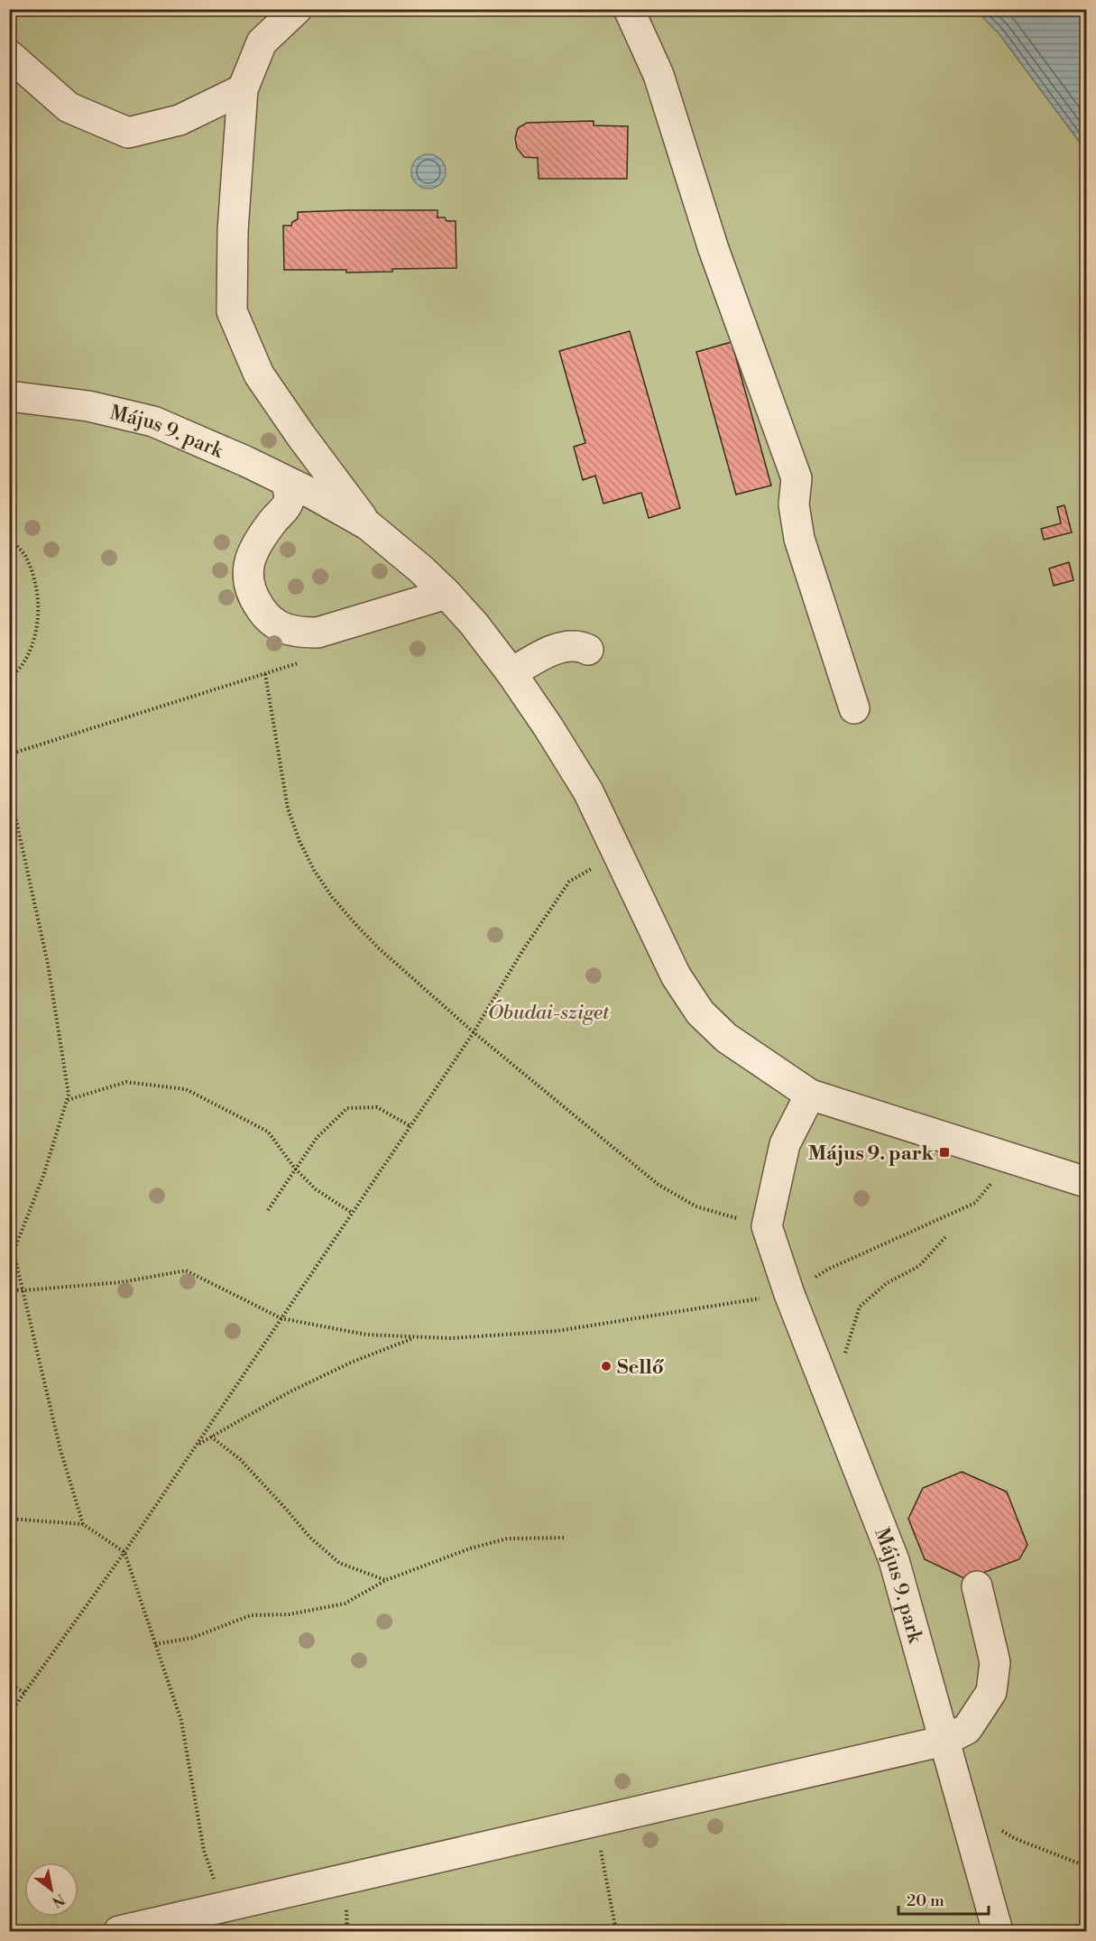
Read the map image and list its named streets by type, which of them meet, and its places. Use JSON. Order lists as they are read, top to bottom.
{
  "streets": {
    "street": ["Május 9. park"]
  },
  "parks": ["Óbudai-sziget"],
  "places": {
    "transit": ["Május 9. park"],
    "other": ["Sellő"]
  },
  "scale_bar": "20 m",
  "north": "bottom right"
}
